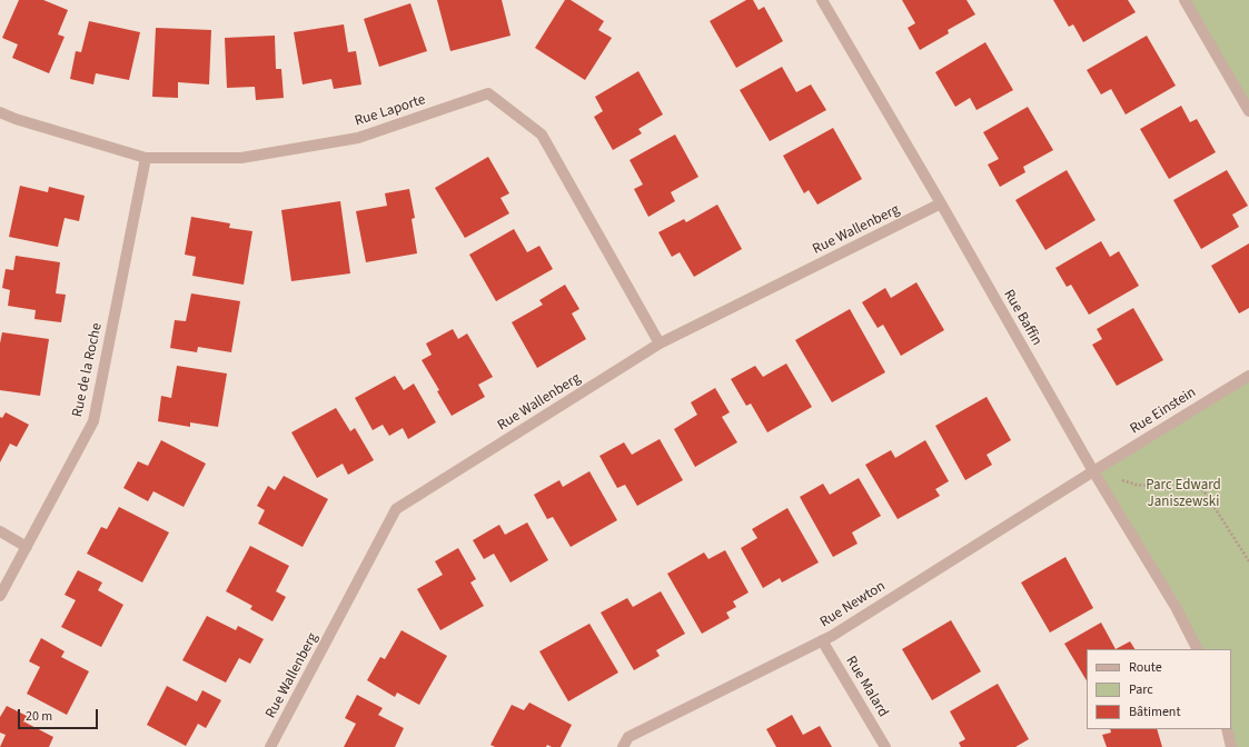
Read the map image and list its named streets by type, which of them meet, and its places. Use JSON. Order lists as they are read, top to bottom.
{
  "streets": {
    "street": [
      "Rue Laporte",
      "Rue Wallenberg",
      "Rue Baffin",
      "Rue de la Roche",
      "Rue Einstein",
      "Rue Newton",
      "Rue Malard"
    ]
  },
  "crossings": [
    ["Rue Laporte", "Rue Wallenberg"],
    ["Rue Laporte", "Rue de la Roche"],
    ["Rue Wallenberg", "Rue Baffin"],
    ["Rue Baffin", "Rue Einstein"],
    ["Rue Baffin", "Rue Newton"],
    ["Rue Einstein", "Rue Newton"],
    ["Rue Newton", "Rue Malard"]
  ],
  "parks": ["Parc Edward Janiszewski"],
  "legend": ["Route", "Parc", "Bâtiment"],
  "scale_bar": "20 m"
}
